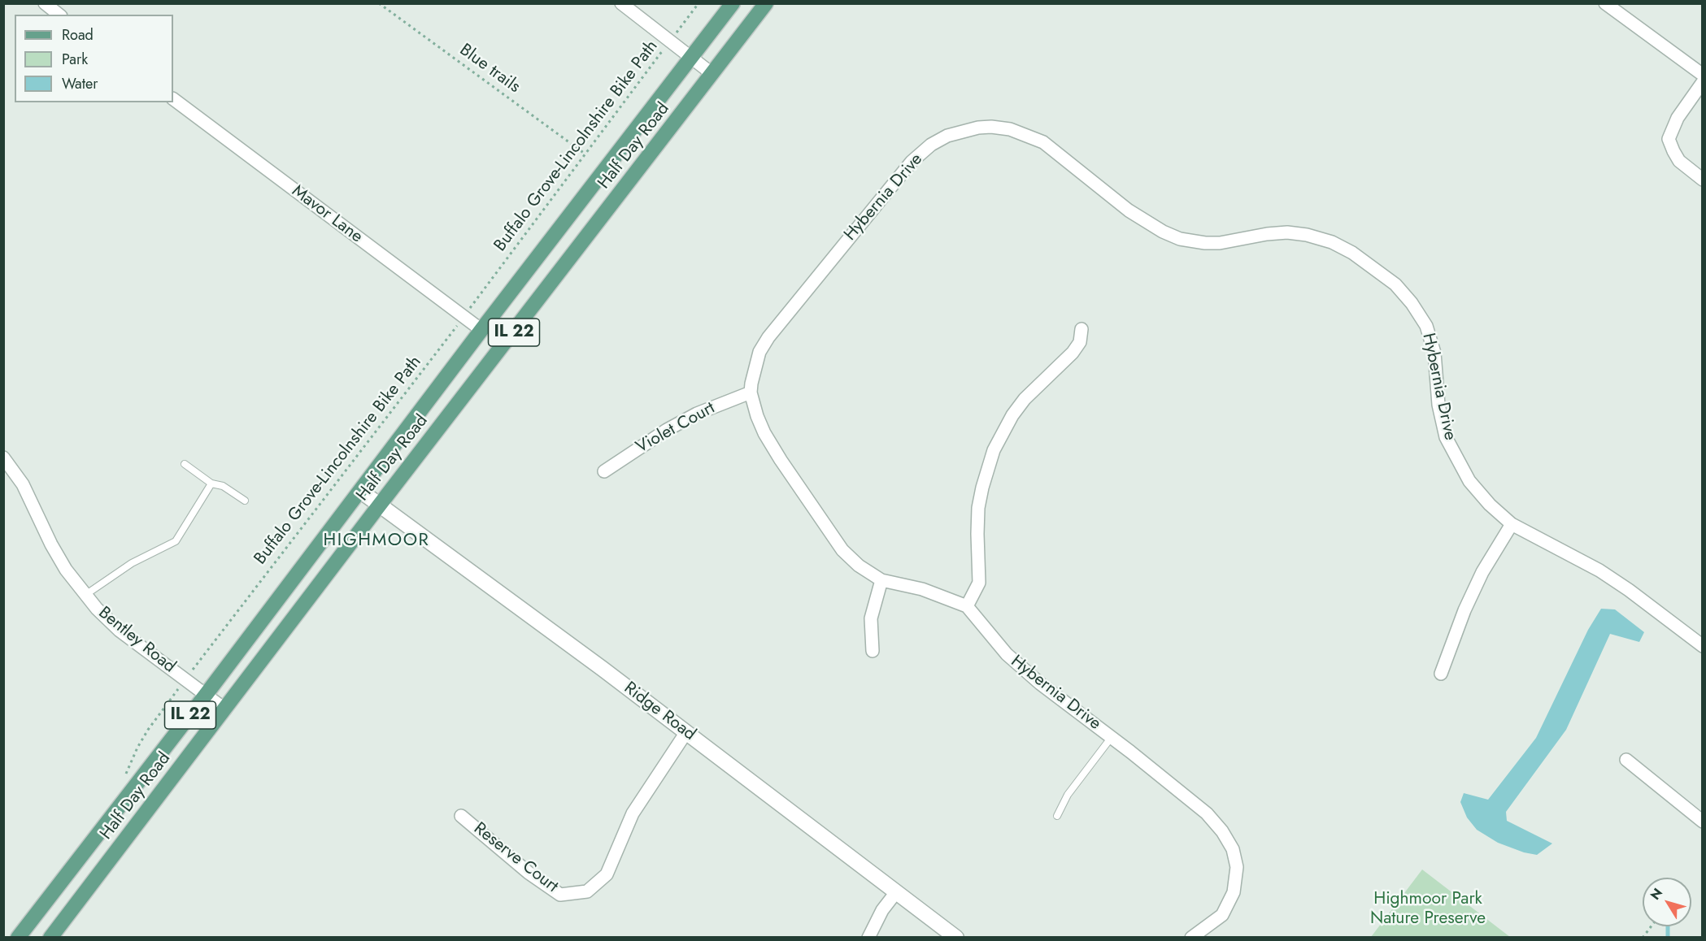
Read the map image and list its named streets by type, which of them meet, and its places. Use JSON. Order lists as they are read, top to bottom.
{
  "streets": {
    "main road": ["Half Day Road", "IL 22"],
    "street": [
      "Hybernia Drive",
      "Mavor Lane",
      "Violet Court",
      "Bentley Road",
      "Ridge Road",
      "Reserve Court"
    ],
    "path": ["Blue trails", "Buffalo Grove-Lincolnshire Bike Path"]
  },
  "crossings": [
    ["Blue trails", "Buffalo Grove-Lincolnshire Bike Path"],
    ["Buffalo Grove-Lincolnshire Bike Path", "Mavor Lane"],
    ["Buffalo Grove-Lincolnshire Bike Path", "Bentley Road"],
    ["Half Day Road", "Mavor Lane"],
    ["Half Day Road", "Bentley Road"],
    ["Half Day Road", "Ridge Road"],
    ["Hybernia Drive", "Violet Court"],
    ["Ridge Road", "Reserve Court"]
  ],
  "districts": ["HIGHMOOR"],
  "parks": ["Highmoor Park Nature Preserve"],
  "legend": ["Road", "Park", "Water"],
  "north": "top left"
}
